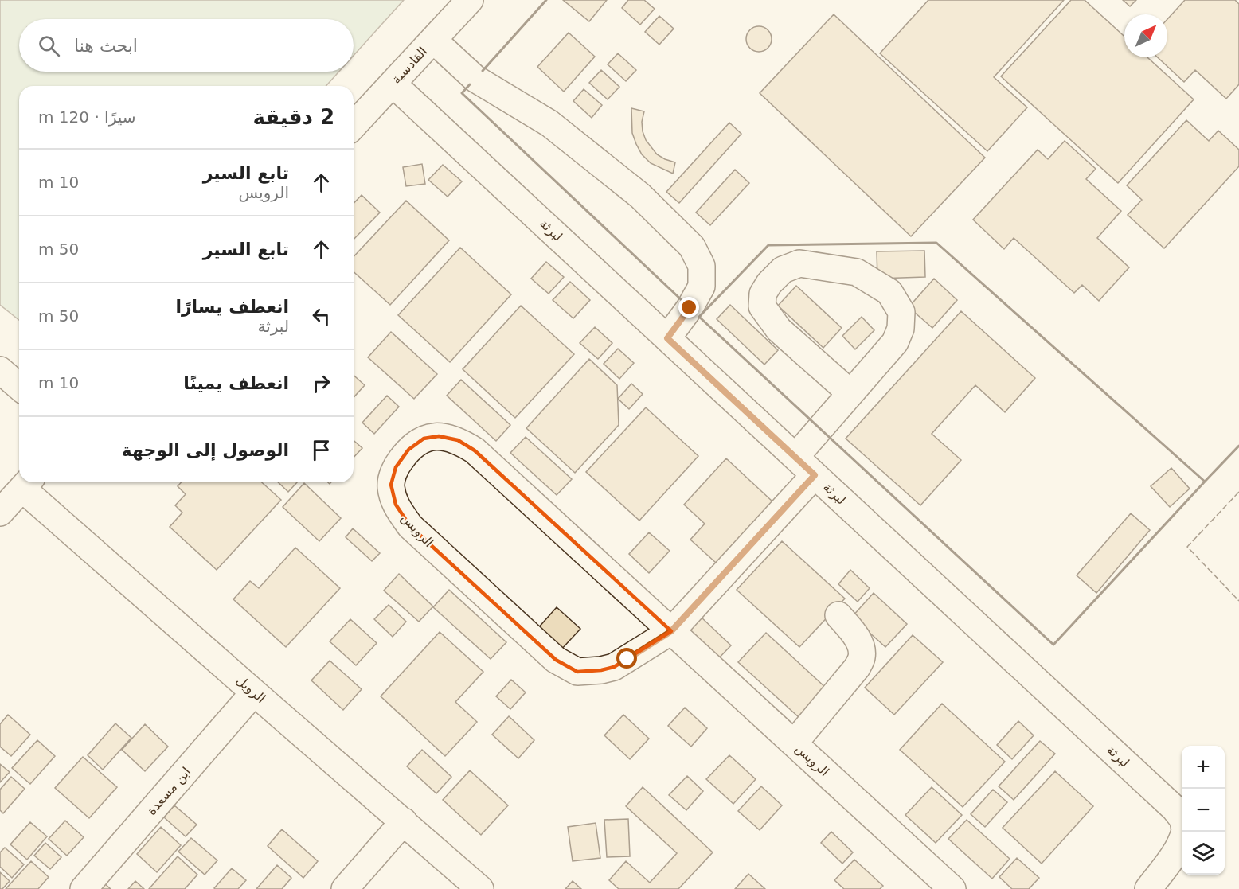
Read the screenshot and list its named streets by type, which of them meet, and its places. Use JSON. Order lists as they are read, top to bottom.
{
  "streets": {
    "street": [
      "القادسية",
      "لبرثة",
      "الرويس",
      "الرويل",
      "ابن مسعدة"
    ]
  },
  "crossings": [
    ["القادسية", "لبرثة"],
    ["الرويل", "ابن مسعدة"]
  ],
  "north": "top right",
  "page": {
    "search": "ابحث هنا",
    "heading": ["2 دقيقة", "سيرًا · 120 m"],
    "list": [
      ["تابع السير", "الرويس", "10 m"],
      ["تابع السير", "50 m"],
      ["انعطف يسارًا", "لبرثة", "50 m"],
      ["انعطف يمينًا", "10 m"],
      "الوصول إلى الوجهة"
    ],
    "map_buttons": ["+", "−"]
  }
}
